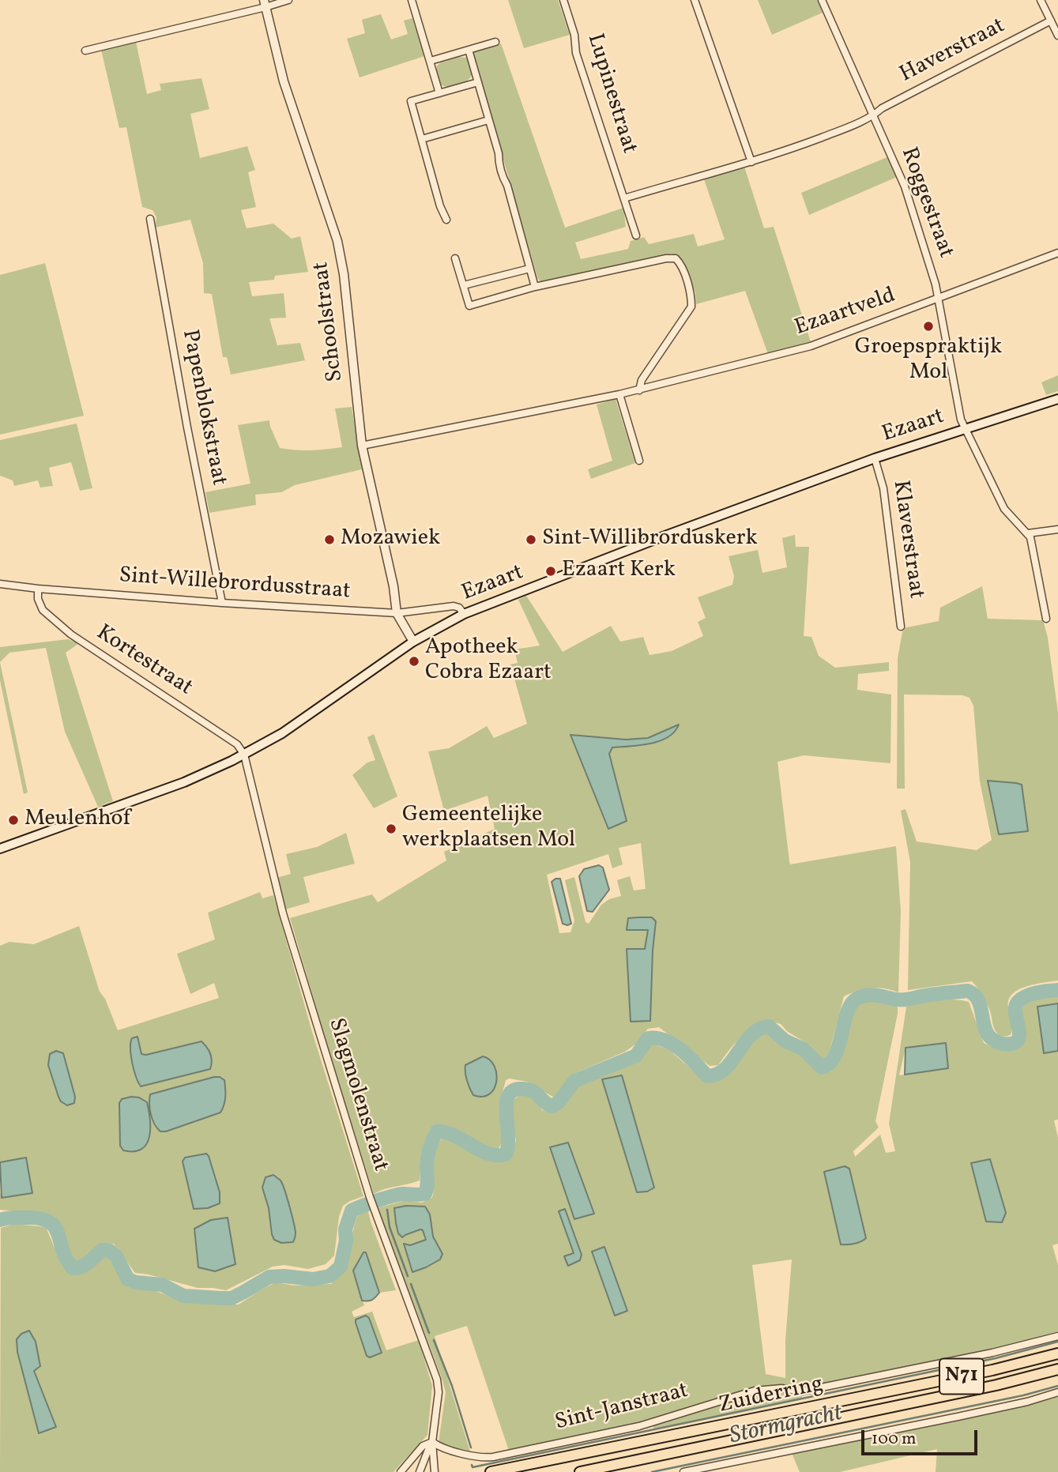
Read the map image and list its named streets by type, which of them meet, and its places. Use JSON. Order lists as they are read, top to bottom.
{
  "streets": {
    "highway": ["N71", "Zuiderring"],
    "main road": ["Ezaart"],
    "street": [
      "Haverstraat",
      "Lupinestraat",
      "Roggestraat",
      "Ezaartveld",
      "Schoolstraat",
      "Papenblokstraat",
      "Klaverstraat",
      "Sint-Willebrordusstraat",
      "Kortestraat",
      "Slagmolenstraat",
      "Sint-Janstraat"
    ]
  },
  "crossings": [
    ["Haverstraat", "Lupinestraat"],
    ["Haverstraat", "Roggestraat"],
    ["Roggestraat", "Ezaartveld"],
    ["Roggestraat", "Ezaart"],
    ["Ezaartveld", "Schoolstraat"],
    ["Schoolstraat", "Ezaart"],
    ["Schoolstraat", "Sint-Willebrordusstraat"],
    ["Papenblokstraat", "Sint-Willebrordusstraat"],
    ["Ezaart", "Klaverstraat"],
    ["Ezaart", "Sint-Willebrordusstraat"],
    ["Ezaart", "Kortestraat"],
    ["Ezaart", "Slagmolenstraat"],
    ["Sint-Willebrordusstraat", "Kortestraat"],
    ["Kortestraat", "Slagmolenstraat"],
    ["Slagmolenstraat", "Sint-Janstraat"]
  ],
  "water": ["Stormgracht"],
  "places": [
    "Groepspraktijk Mol",
    "Mozawiek",
    "Sint-Willibrorduskerk",
    "Ezaart Kerk",
    "Apotheek Cobra Ezaart",
    "Meulenhof",
    "Gemeentelijke werkplaatsen Mol"
  ],
  "scale_bar": "100 m"
}
